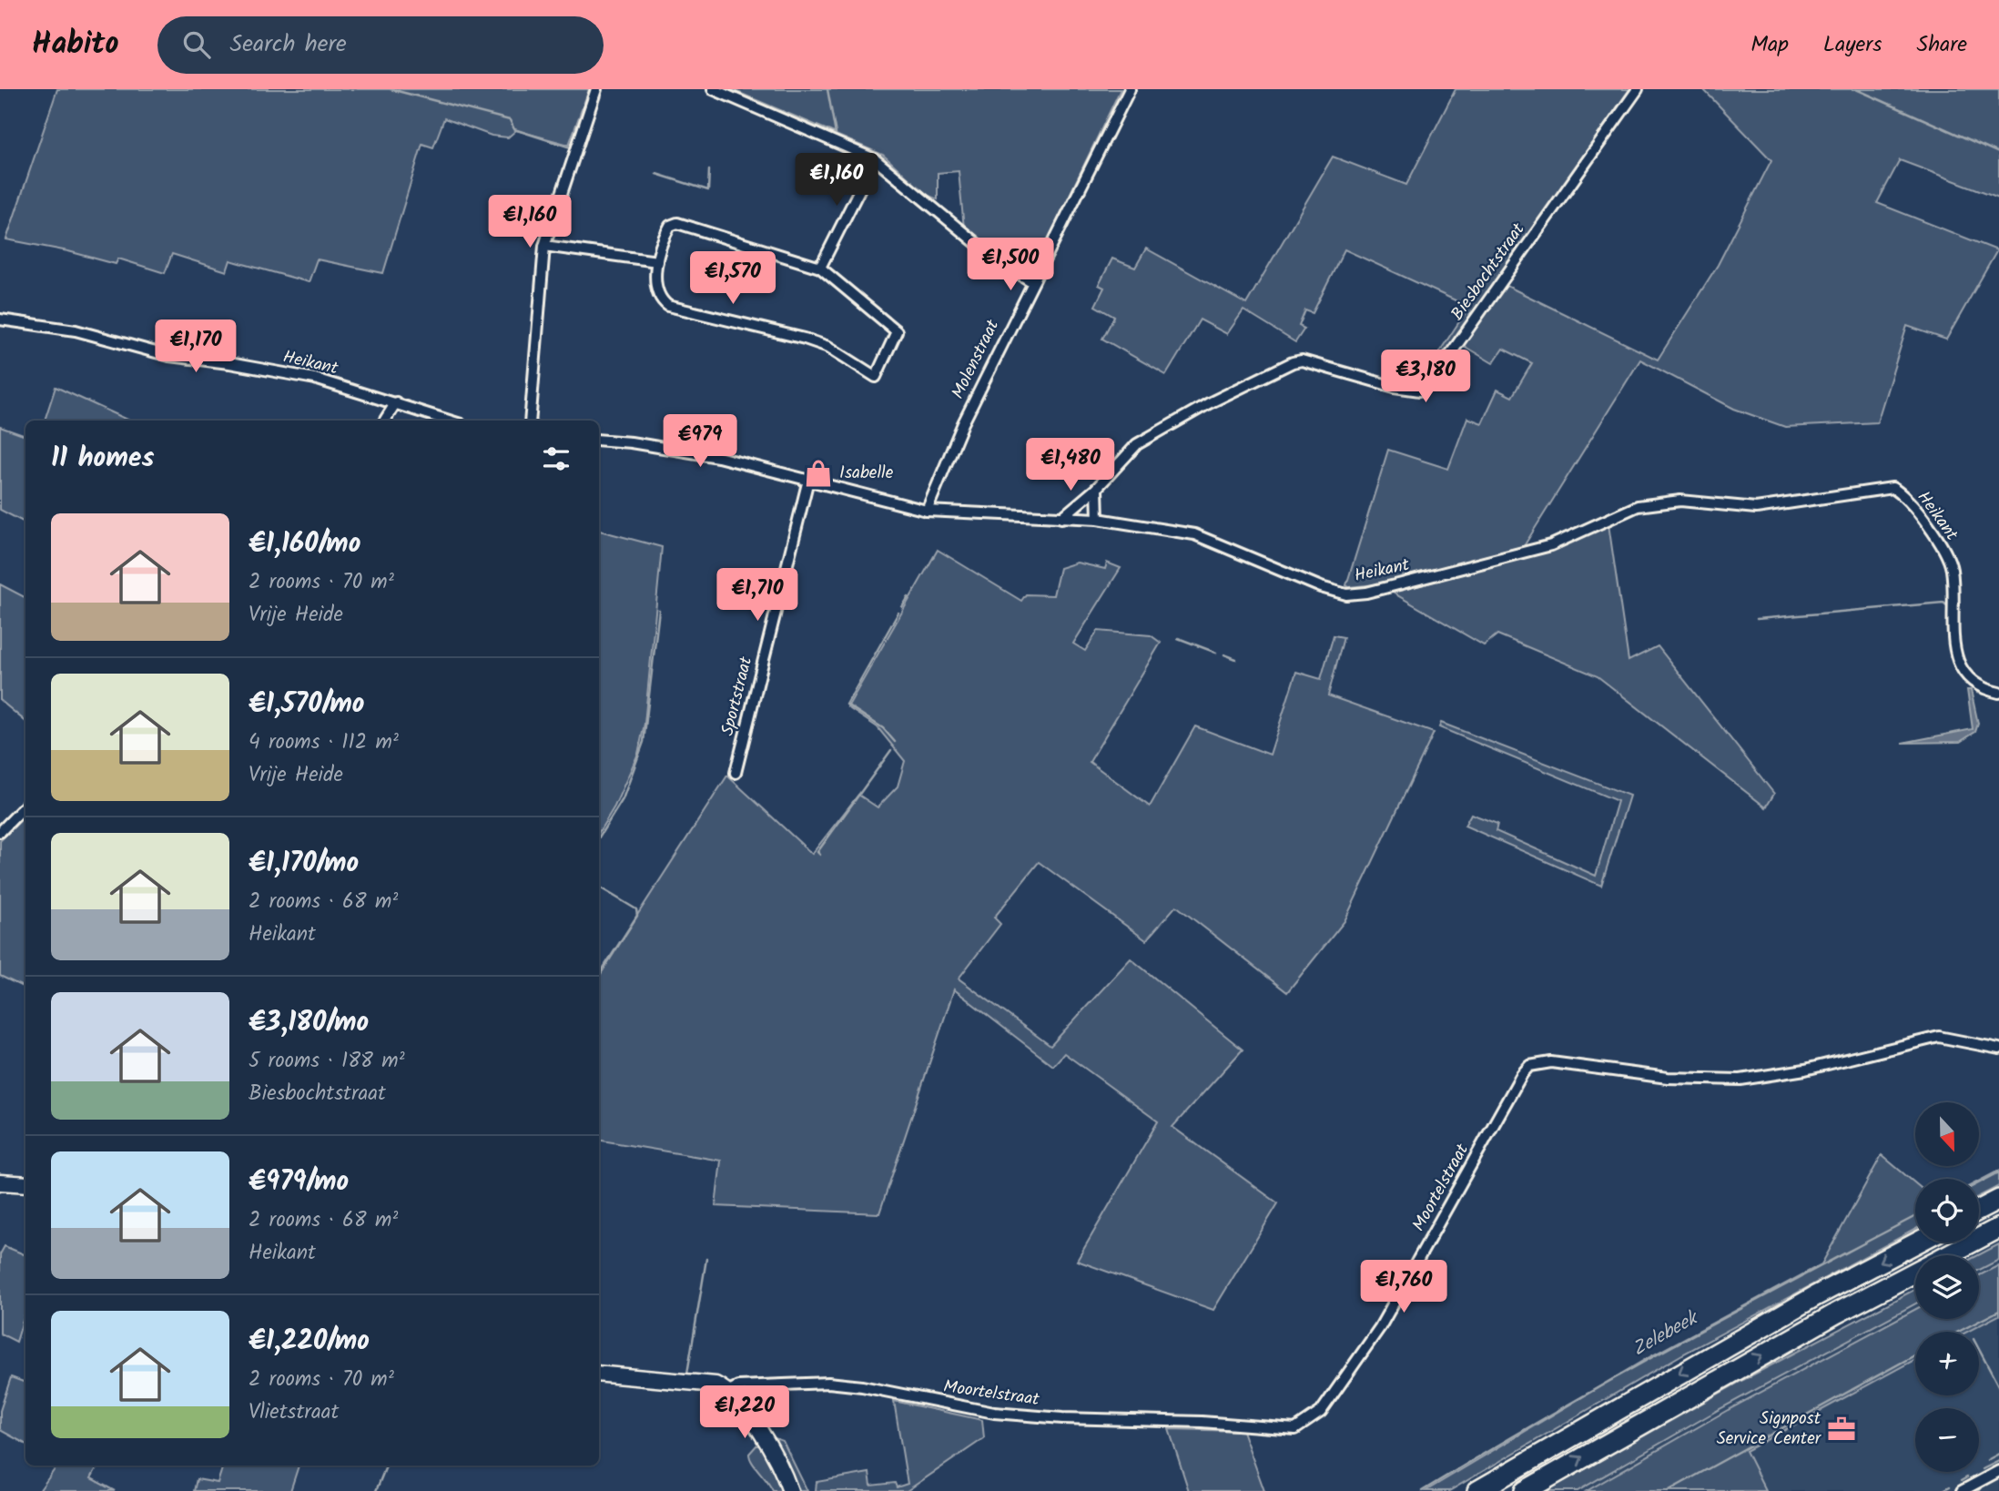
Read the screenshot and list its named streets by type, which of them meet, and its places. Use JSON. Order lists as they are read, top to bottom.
{
  "streets": {
    "street": [
      "Biesbochtstraat",
      "Molenstraat",
      "Heikant",
      "Sportstraat",
      "Moortelstraat"
    ]
  },
  "crossings": [
    ["Biesbochtstraat", "Heikant"],
    ["Molenstraat", "Heikant"],
    ["Heikant", "Sportstraat"]
  ],
  "water": ["Zelebeek"],
  "places": {
    "shop": ["Isabelle"],
    "office": ["Signpost Service Center"]
  },
  "north": "bottom",
  "page": {
    "header": "Habito",
    "search": "Search here",
    "nav": ["Map", "Layers", "Share"],
    "price": [
      "€1,160",
      "€1,160",
      "€1,500",
      "€1,570",
      "€1,170",
      "€3,180",
      "€979",
      "€1,480",
      "€1,710",
      "€1,760",
      "€1,220"
    ],
    "heading": "11 homes",
    "list": [
      {
        "name": "€1,160/mo",
        "note": "2 rooms · 70 m² · Vrije Heide"
      },
      {
        "name": "€1,570/mo",
        "note": "4 rooms · 112 m² · Vrije Heide"
      },
      {
        "name": "€1,170/mo",
        "note": "2 rooms · 68 m² · Heikant"
      },
      {
        "name": "€3,180/mo",
        "note": "5 rooms · 188 m² · Biesbochtstraat"
      },
      {
        "name": "€979/mo",
        "note": "2 rooms · 68 m² · Heikant"
      },
      {
        "name": "€1,220/mo",
        "note": "2 rooms · 70 m² · Vlietstraat"
      }
    ],
    "map_buttons": ["+", "−"]
  }
}
